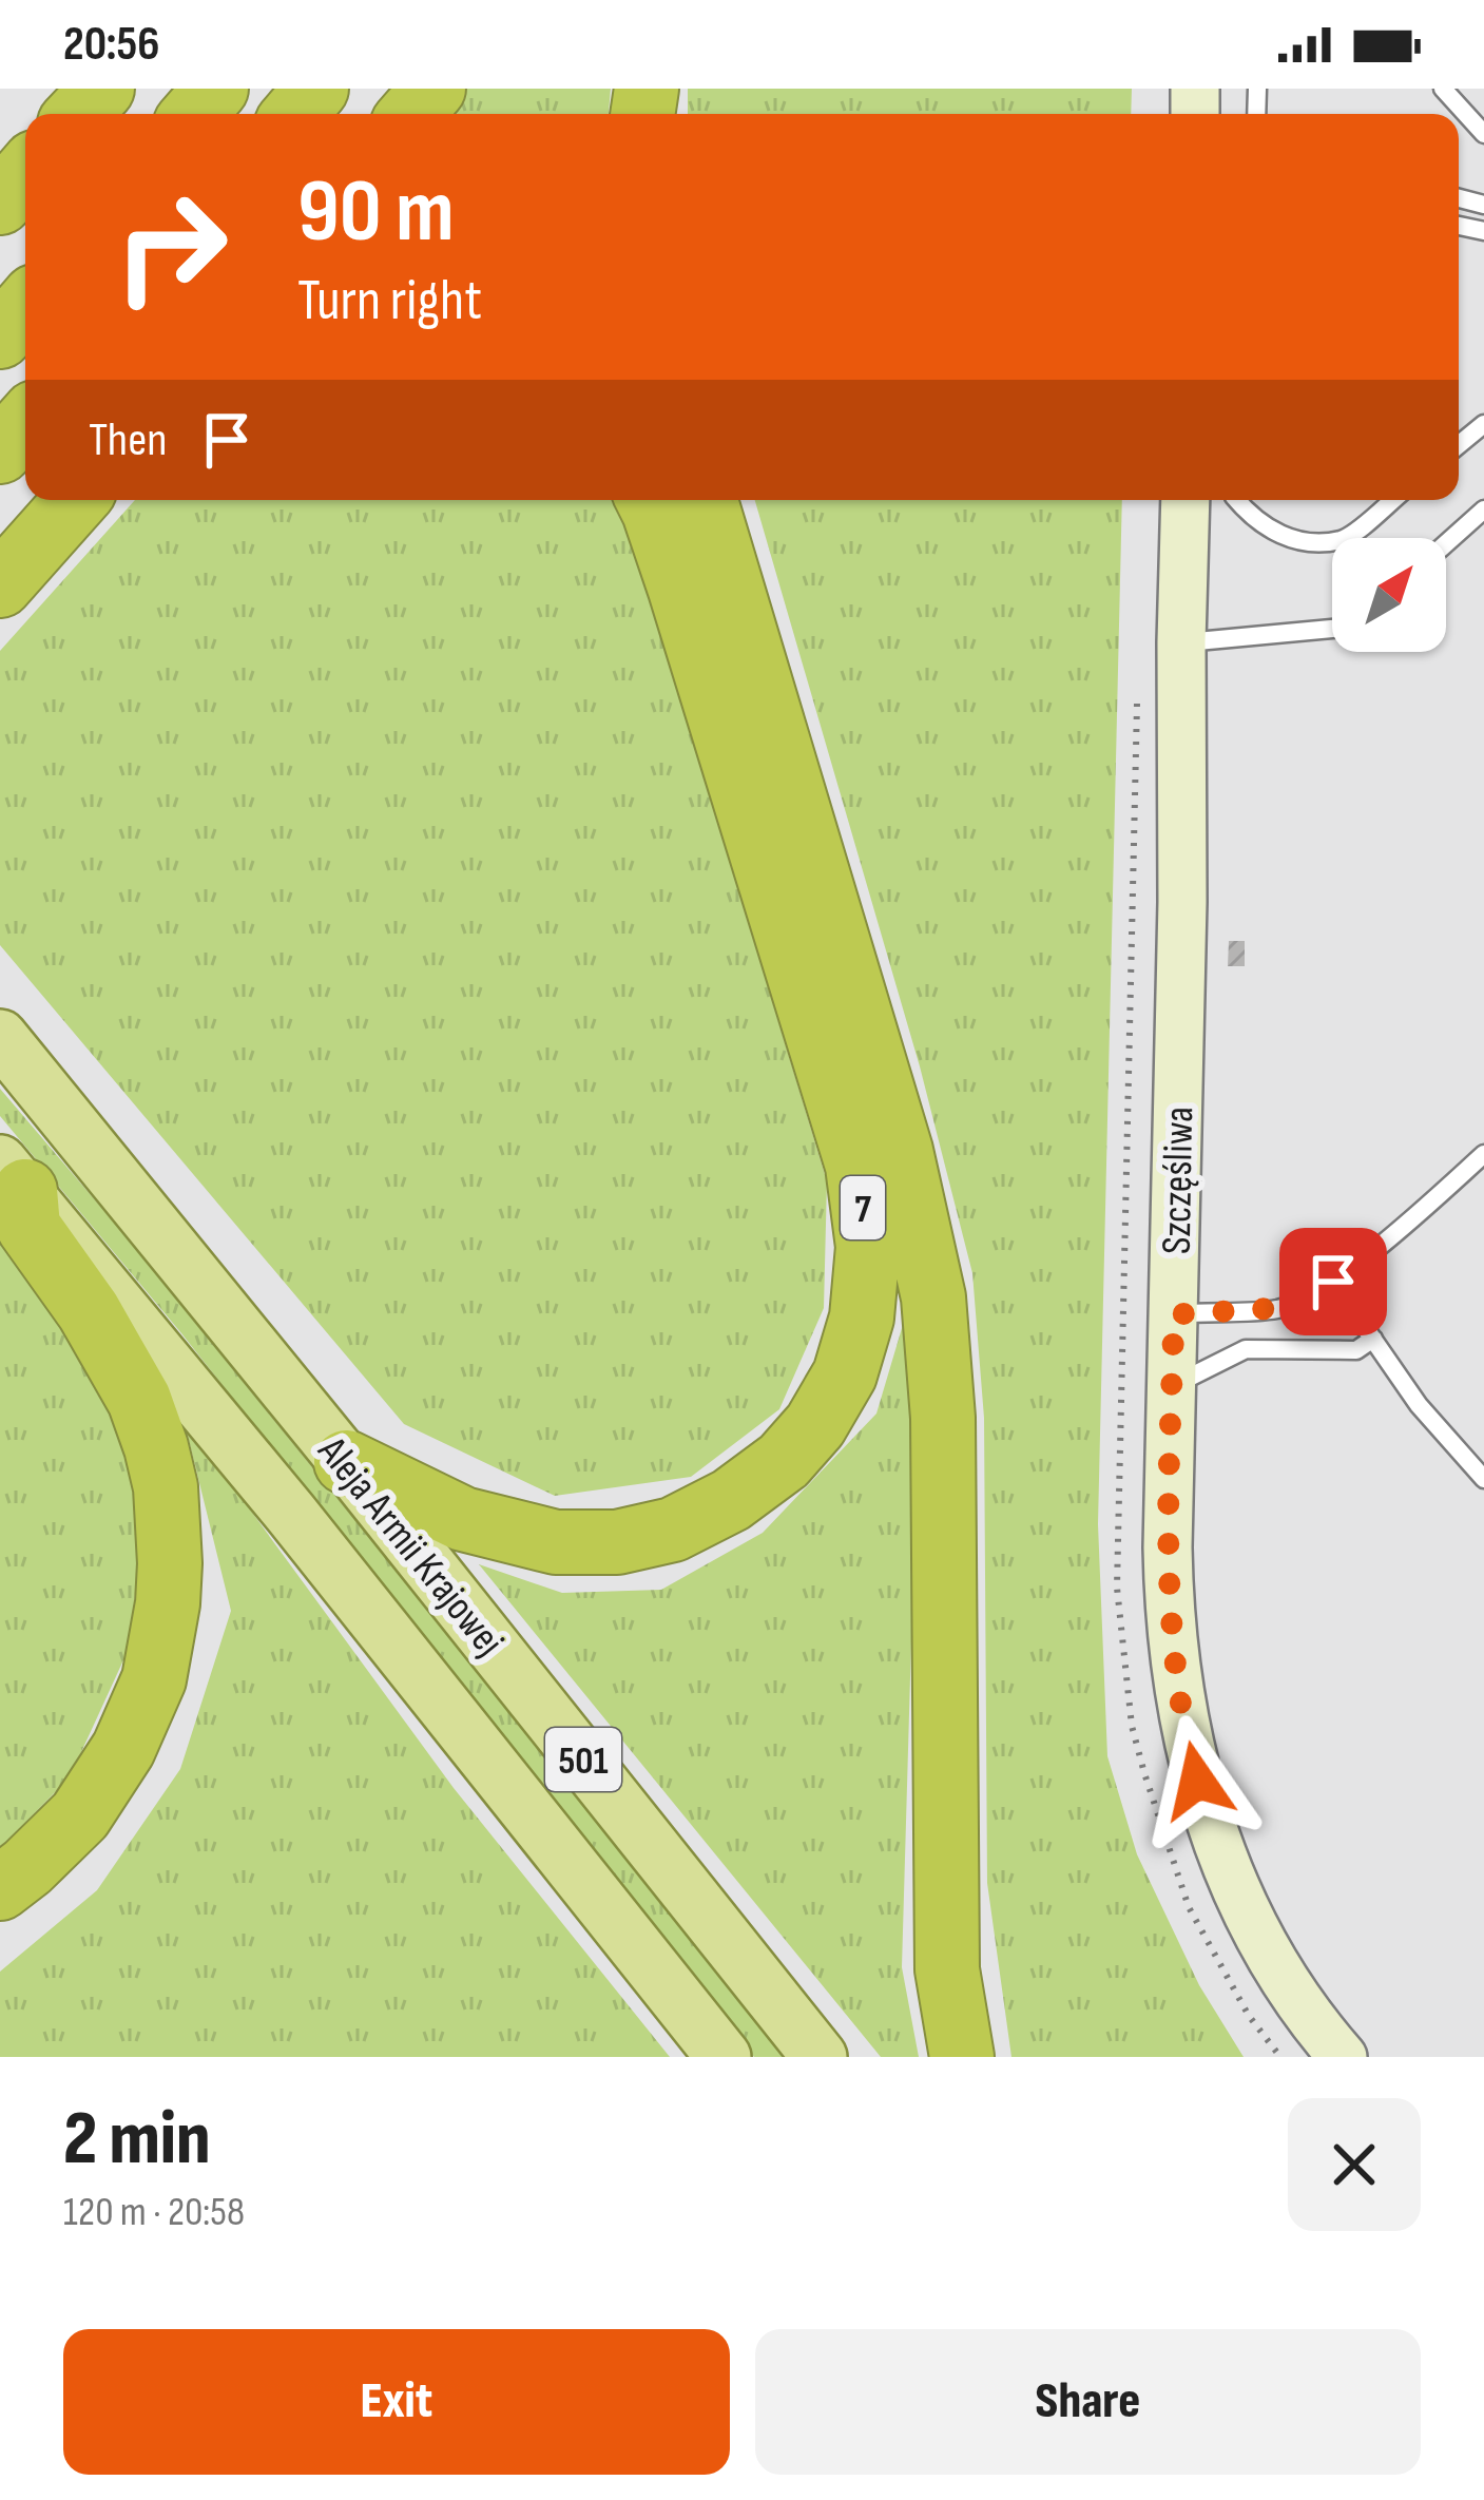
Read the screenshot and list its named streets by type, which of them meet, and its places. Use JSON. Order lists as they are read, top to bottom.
{
  "streets": {
    "highway": ["7"],
    "main road": ["Aleja Armii Krajowej", "501"],
    "street": ["Szczęśliwa"]
  },
  "crossings": [
    ["7", "Aleja Armii Krajowej"]
  ],
  "north": "top right",
  "page": {
    "status": "20:56",
    "turn": ["90 m", "Turn right"],
    "then": "Then",
    "heading": ["2 min", "120 m · 20:58"],
    "buttons": ["Exit", "Share"]
  }
}
